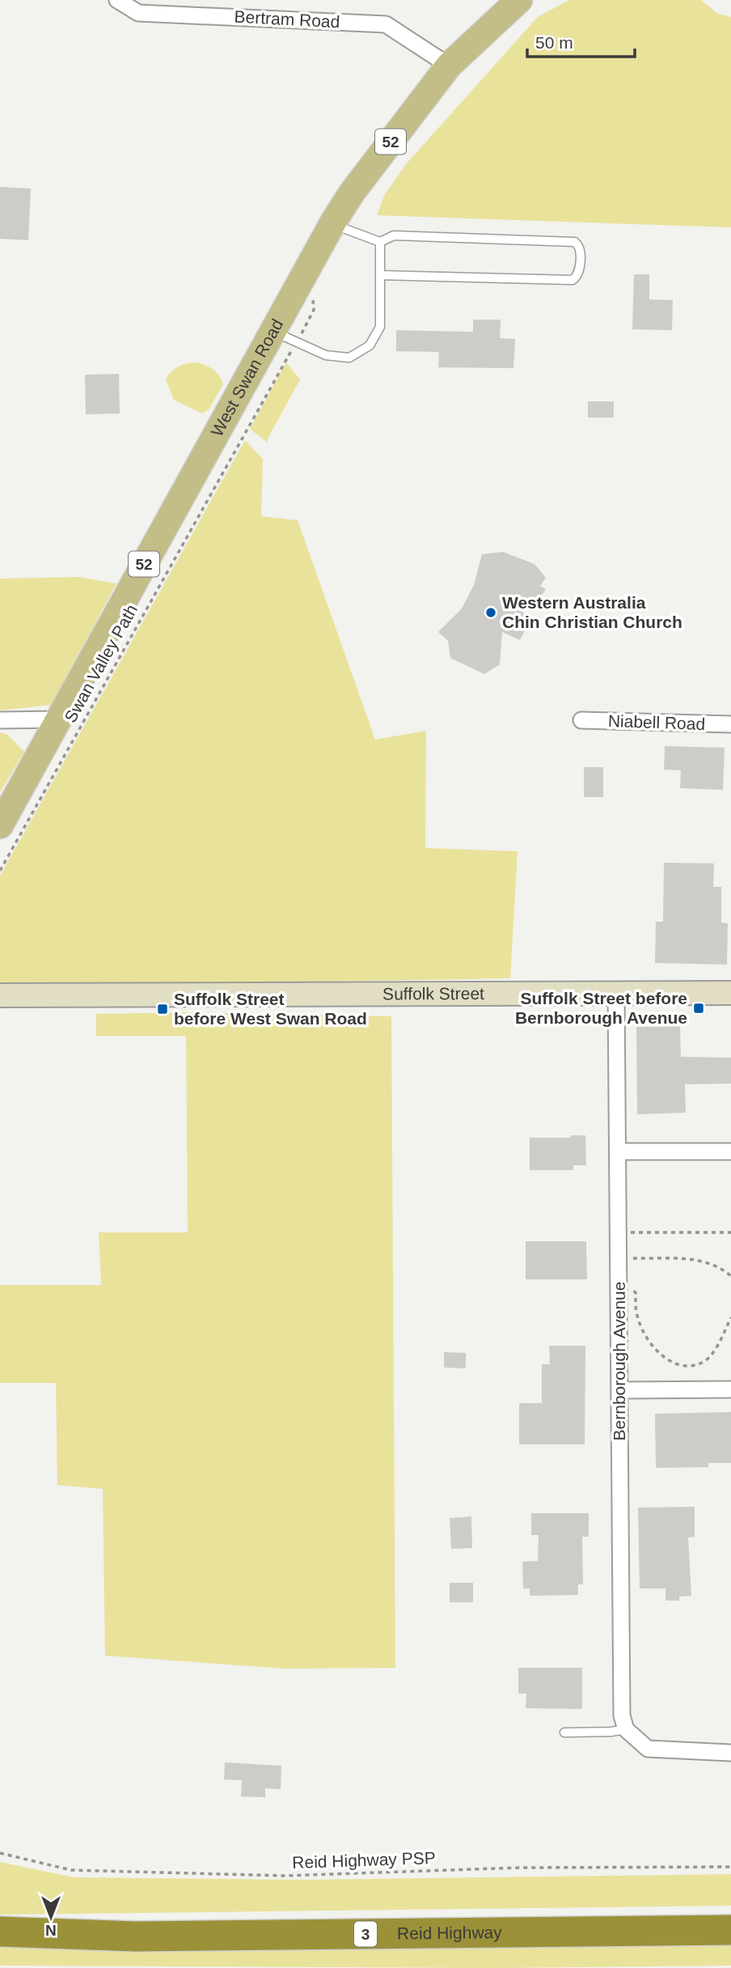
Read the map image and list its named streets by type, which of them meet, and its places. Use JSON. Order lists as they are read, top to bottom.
{
  "streets": {
    "highway": ["Reid Highway", "3"],
    "main road": ["52", "West Swan Road"],
    "street": [
      "Bertram Road",
      "Niabell Road",
      "Suffolk Street",
      "Bernborough Avenue"
    ],
    "path": ["Swan Valley Path", "Reid Highway PSP"]
  },
  "crossings": [
    ["Bertram Road", "West Swan Road"],
    ["Suffolk Street", "Bernborough Avenue"]
  ],
  "places": {
    "other": ["Western Australia Chin Christian Church"],
    "transit": ["Suffolk Street before Bernborough Avenue", "Suffolk Street before West Swan Road"]
  },
  "scale_bar": "50 m",
  "north": "bottom"
}
